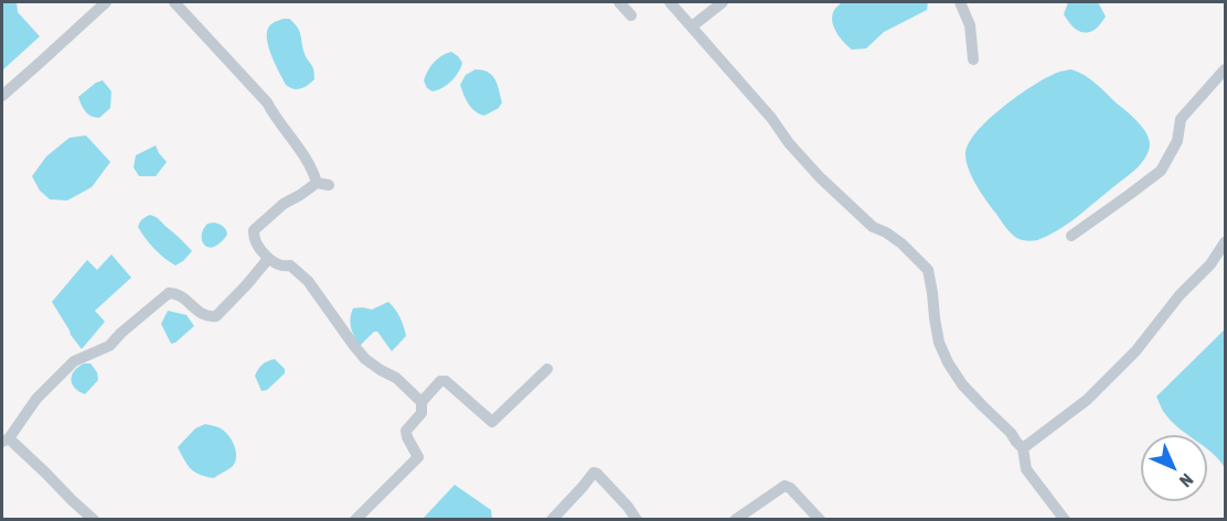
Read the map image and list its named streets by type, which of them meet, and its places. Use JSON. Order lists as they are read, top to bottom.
{
  "north": "bottom right"
}
